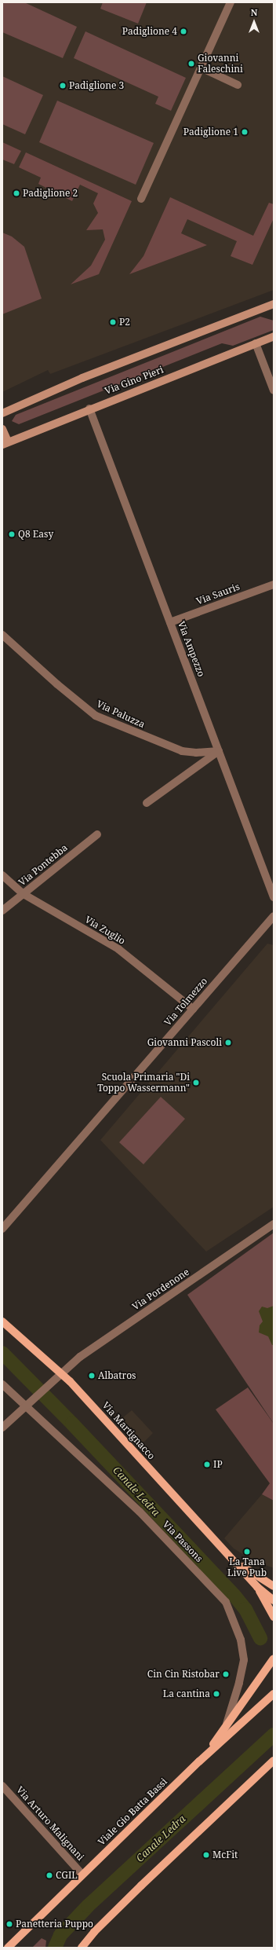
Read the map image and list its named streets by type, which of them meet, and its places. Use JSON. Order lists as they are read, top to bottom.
{
  "streets": {
    "main road": ["Via Gino Pieri", "Via Martignacco", "Viale Gio Batta Bassi"],
    "street": [
      "Via Sauris",
      "Via Ampezzo",
      "Via Paluzza",
      "Via Pontebba",
      "Via Zuglio",
      "Via Tolmezzo",
      "Via Pordenone",
      "Via Passons",
      "Via Arturo Malignani"
    ]
  },
  "crossings": [
    ["Via Gino Pieri", "Via Ampezzo"],
    ["Via Sauris", "Via Ampezzo"],
    ["Via Ampezzo", "Via Paluzza"],
    ["Via Pontebba", "Via Zuglio"],
    ["Via Zuglio", "Via Tolmezzo"],
    ["Via Pordenone", "Via Martignacco"],
    ["Via Pordenone", "Via Passons"],
    ["Viale Gio Batta Bassi", "Via Arturo Malignani"]
  ],
  "water": ["Canale Ledra"],
  "places": [
    "Padiglione 4",
    "Giovanni Faleschini",
    "Padiglione 3",
    "Padiglione 1",
    "Padiglione 2",
    "P2",
    "Q8 Easy",
    "Giovanni Pascoli",
    "Scuola Primaria \"Di Toppo Wassermann\"",
    "Albatros",
    "IP",
    "La Tana Live Pub",
    "Cin Cin Ristobar",
    "La cantina",
    "McFit",
    "CGIL",
    "Panetteria Puppo"
  ],
  "north": "top"
}
